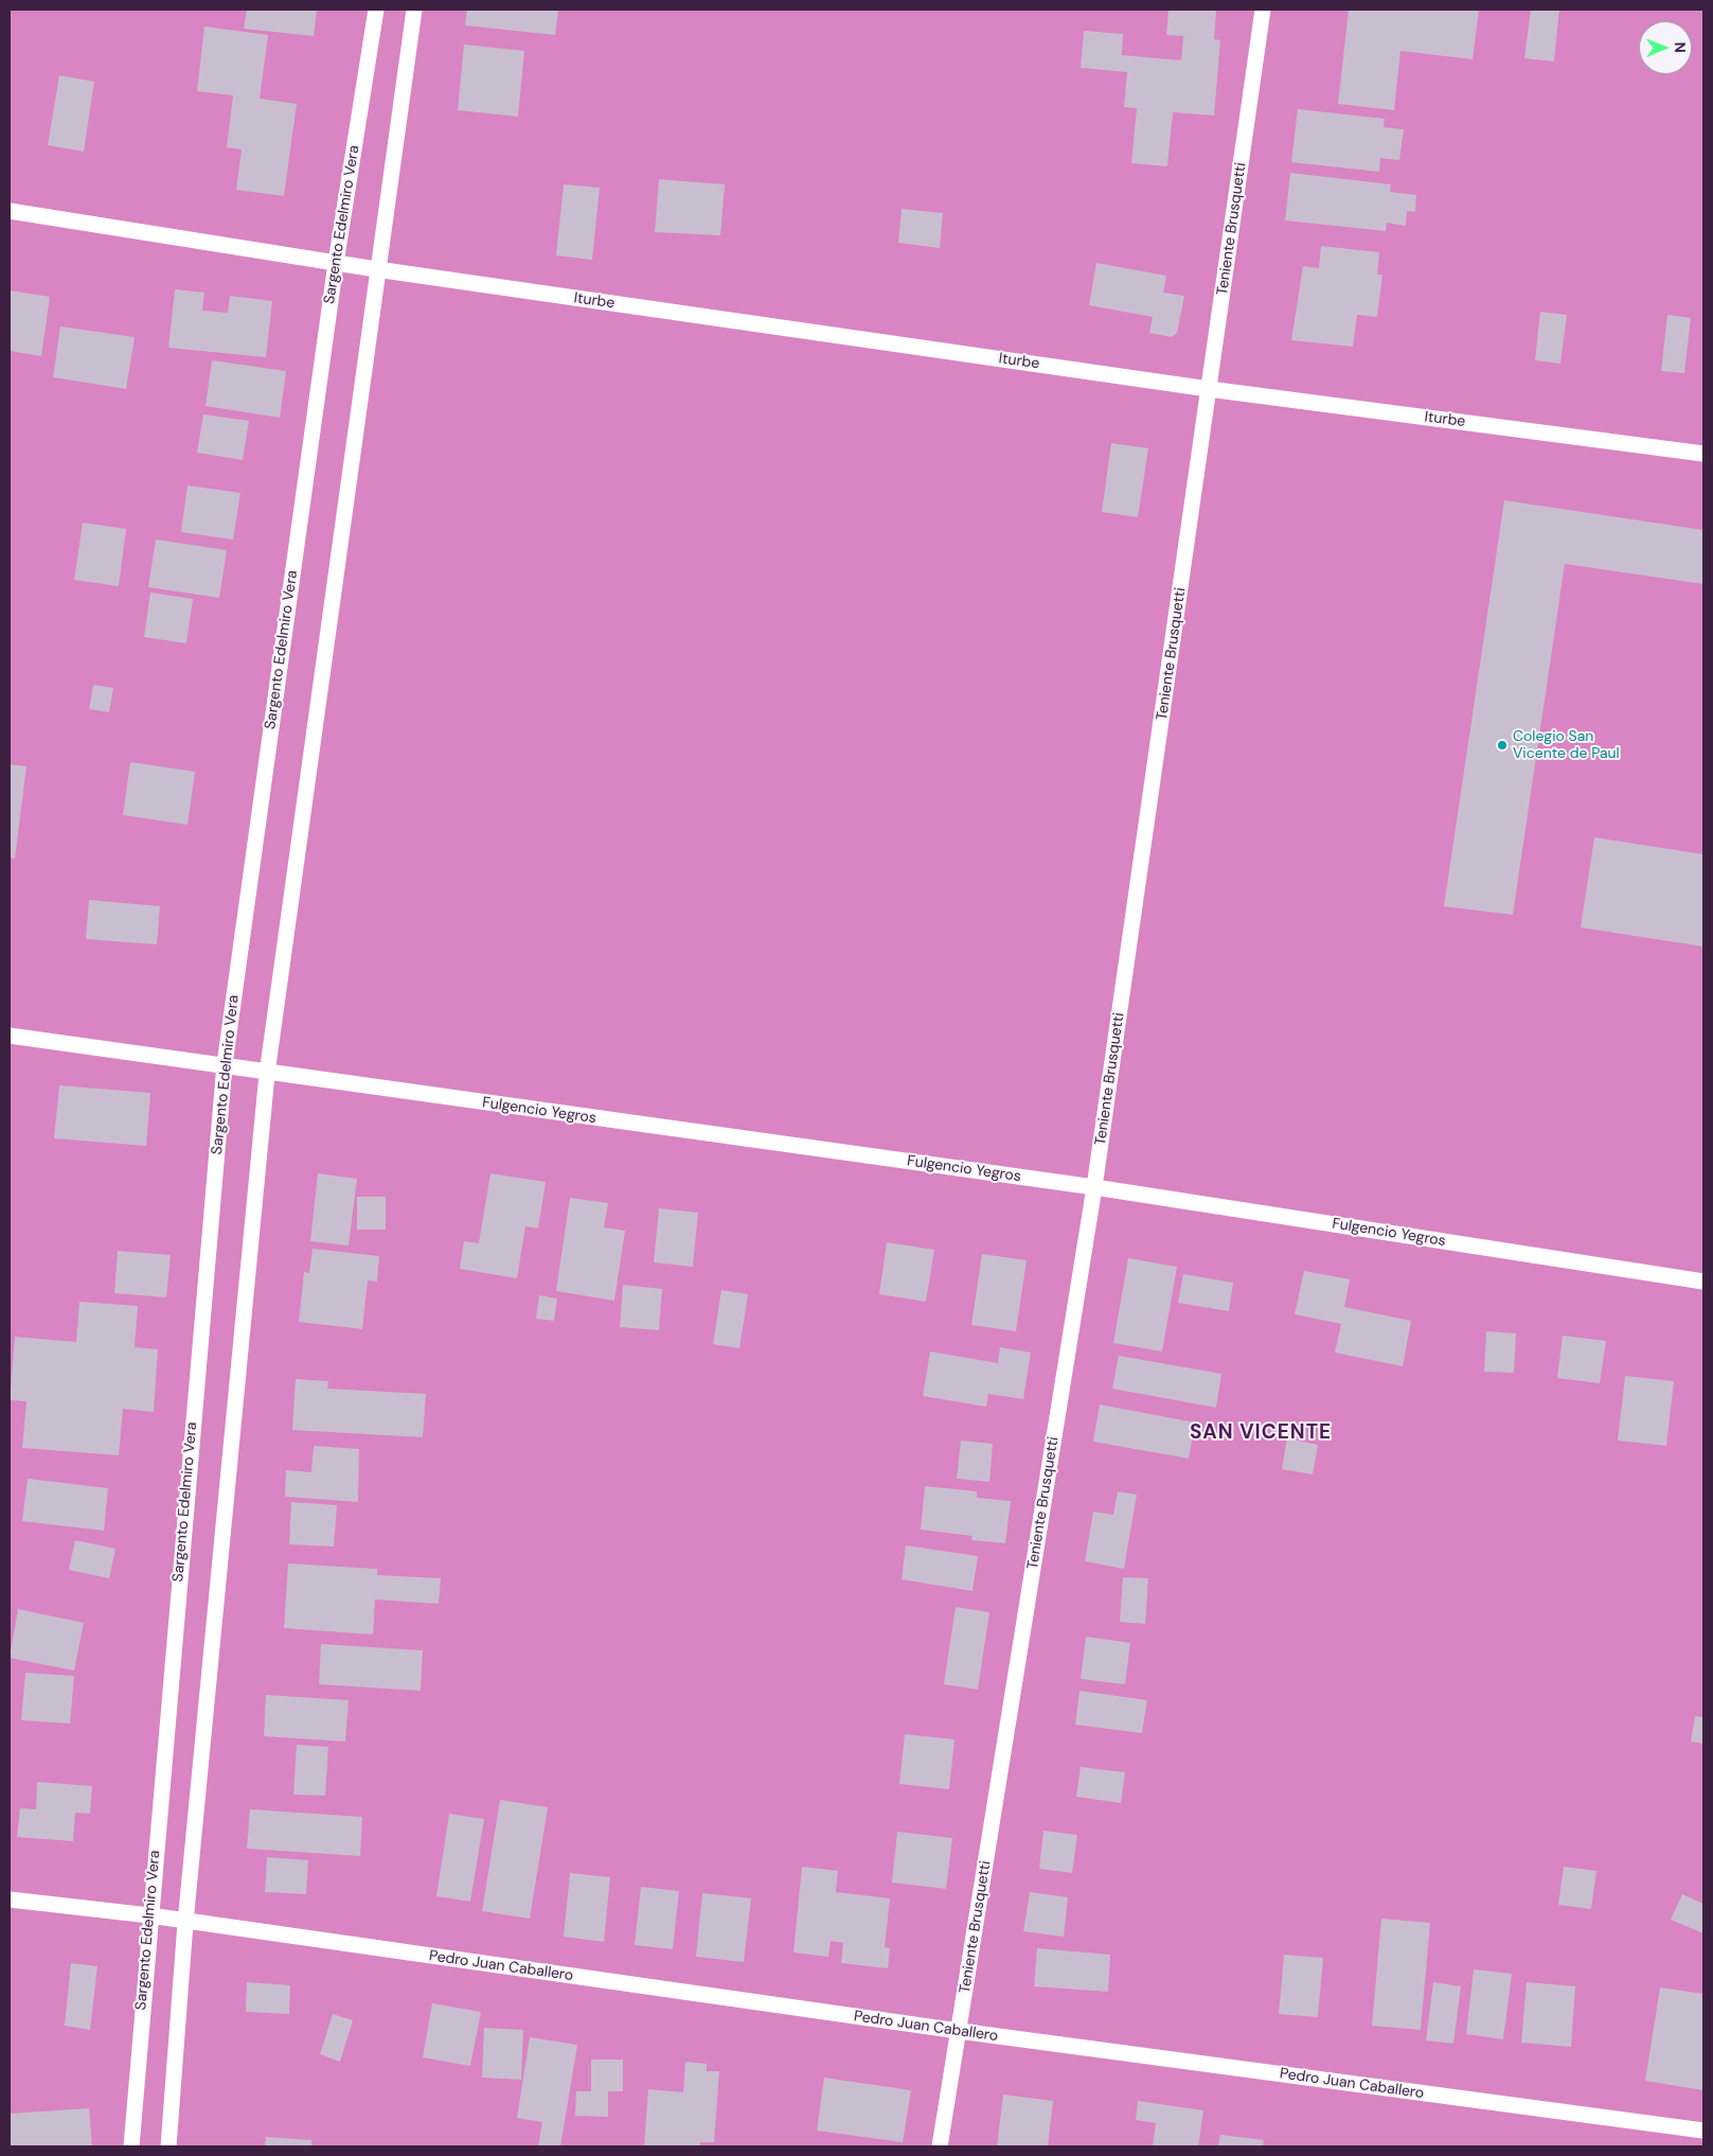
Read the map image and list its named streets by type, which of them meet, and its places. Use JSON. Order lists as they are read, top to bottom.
{
  "streets": {
    "street": [
      "Sargento Edelmiro Vera",
      "Teniente Brusquetti",
      "Iturbe",
      "Fulgencio Yegros",
      "Pedro Juan Caballero"
    ]
  },
  "crossings": [
    ["Sargento Edelmiro Vera", "Iturbe"],
    ["Sargento Edelmiro Vera", "Fulgencio Yegros"],
    ["Sargento Edelmiro Vera", "Pedro Juan Caballero"],
    ["Teniente Brusquetti", "Iturbe"],
    ["Teniente Brusquetti", "Fulgencio Yegros"],
    ["Teniente Brusquetti", "Pedro Juan Caballero"]
  ],
  "districts": ["SAN VICENTE"],
  "places": ["Colegio San Vicente de Paul"],
  "north": "right"
}
